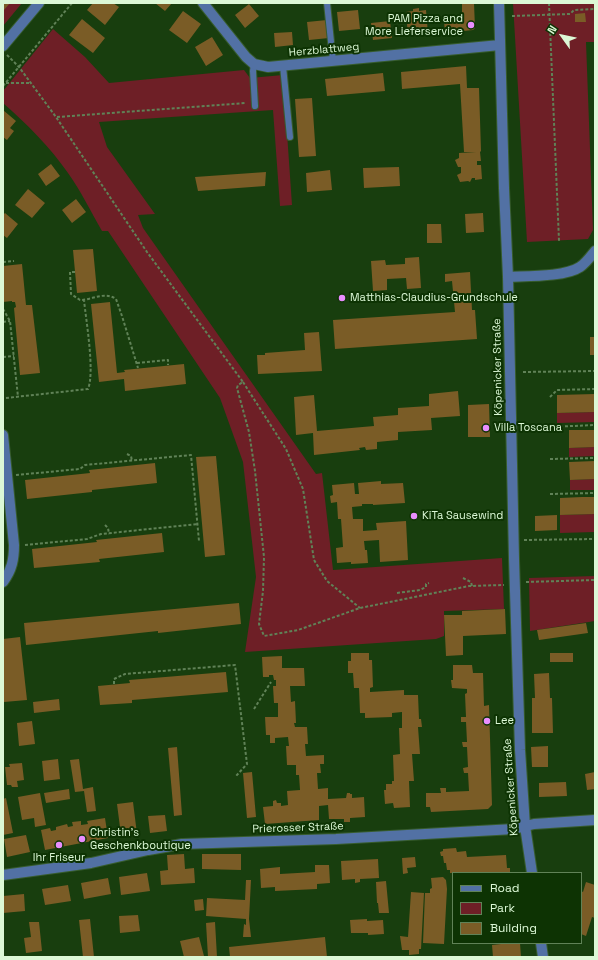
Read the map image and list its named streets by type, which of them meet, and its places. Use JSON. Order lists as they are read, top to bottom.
{
  "streets": {
    "street": ["Herzblattweg", "Köpenicker Straße", "Prierosser Straße"]
  },
  "crossings": [
    ["Herzblattweg", "Köpenicker Straße"],
    ["Köpenicker Straße", "Prierosser Straße"]
  ],
  "places": [
    "PAM Pizza and More Lieferservice",
    "Matthias-Claudius-Grundschule",
    "Villa Toscana",
    "KiTa Sausewind",
    "Lee",
    "Christin's Geschenkboutique",
    "Ihr Friseur"
  ],
  "legend": ["Road", "Park", "Building"],
  "north": "top left"
}
